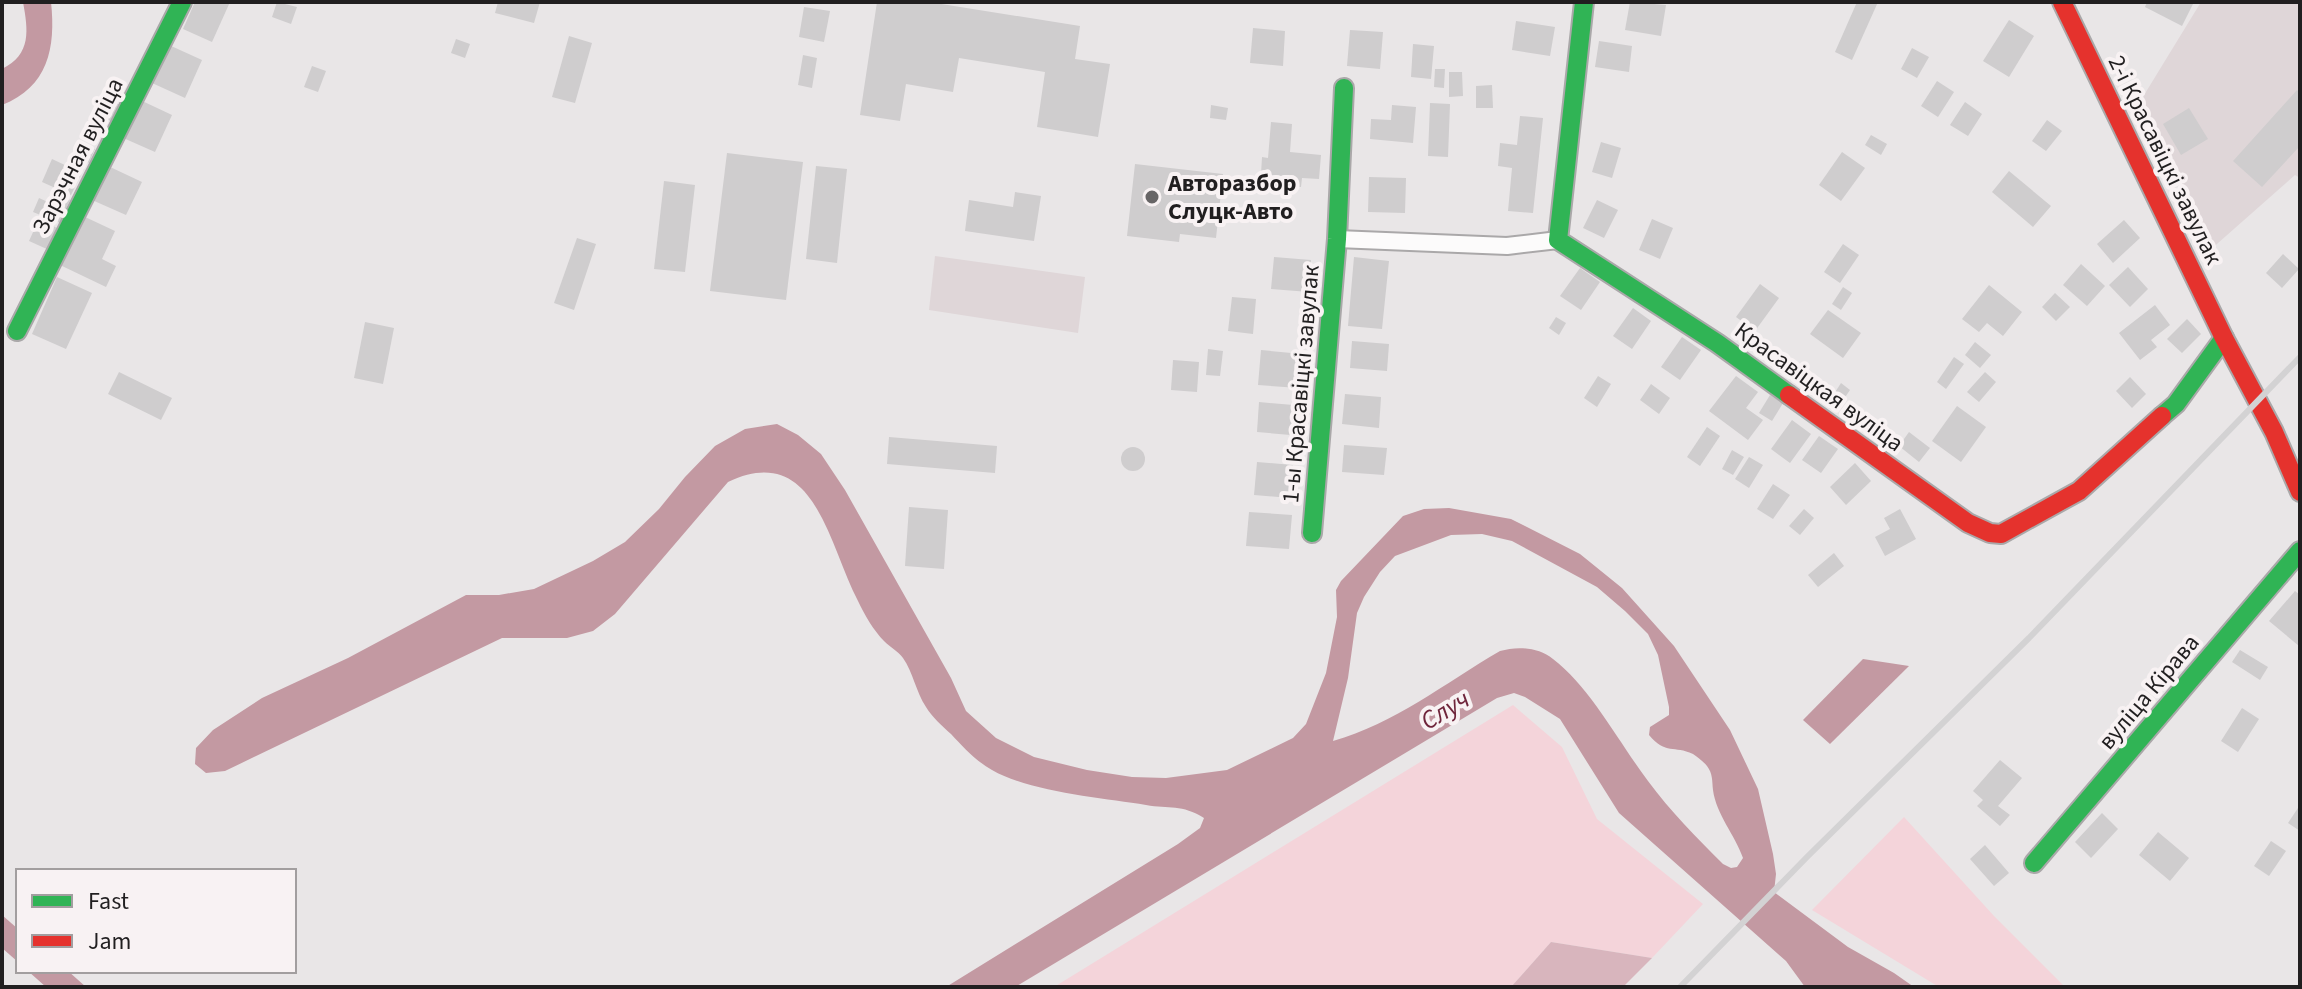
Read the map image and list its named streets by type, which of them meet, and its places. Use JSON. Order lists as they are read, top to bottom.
{
  "streets": {
    "street": [
      "Зарэчная вуліца",
      "2-і Красавіцкі завулак",
      "1-ы Красавіцкі завулак",
      "Красавіцкая вуліца",
      "вуліца Кірава"
    ]
  },
  "crossings": [
    ["2-і Красавіцкі завулак", "Красавіцкая вуліца"],
    ["1-ы Красавіцкі завулак", "Красавіцкая вуліца"]
  ],
  "water": ["Случ"],
  "places": ["Авторазбор Слуцк-Авто"],
  "legend": ["Fast", "Jam"]
}
